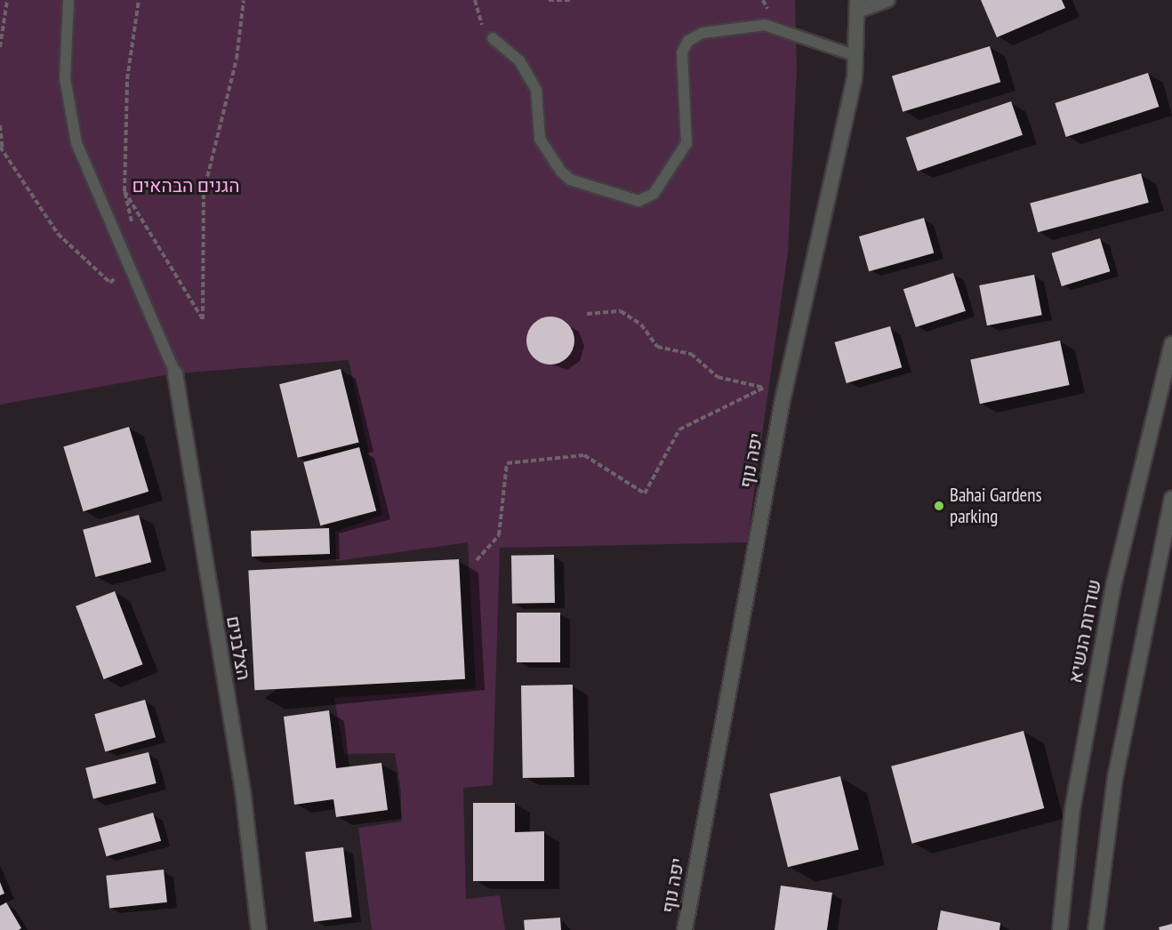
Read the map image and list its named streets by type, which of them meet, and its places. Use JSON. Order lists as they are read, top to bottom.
{
  "streets": {
    "street": ["יפה נוף", "שדרות הנשיא", "הצלבנים"]
  },
  "parks": ["הגנים הבהאים"],
  "places": ["Bahai Gardens parking"]
}
